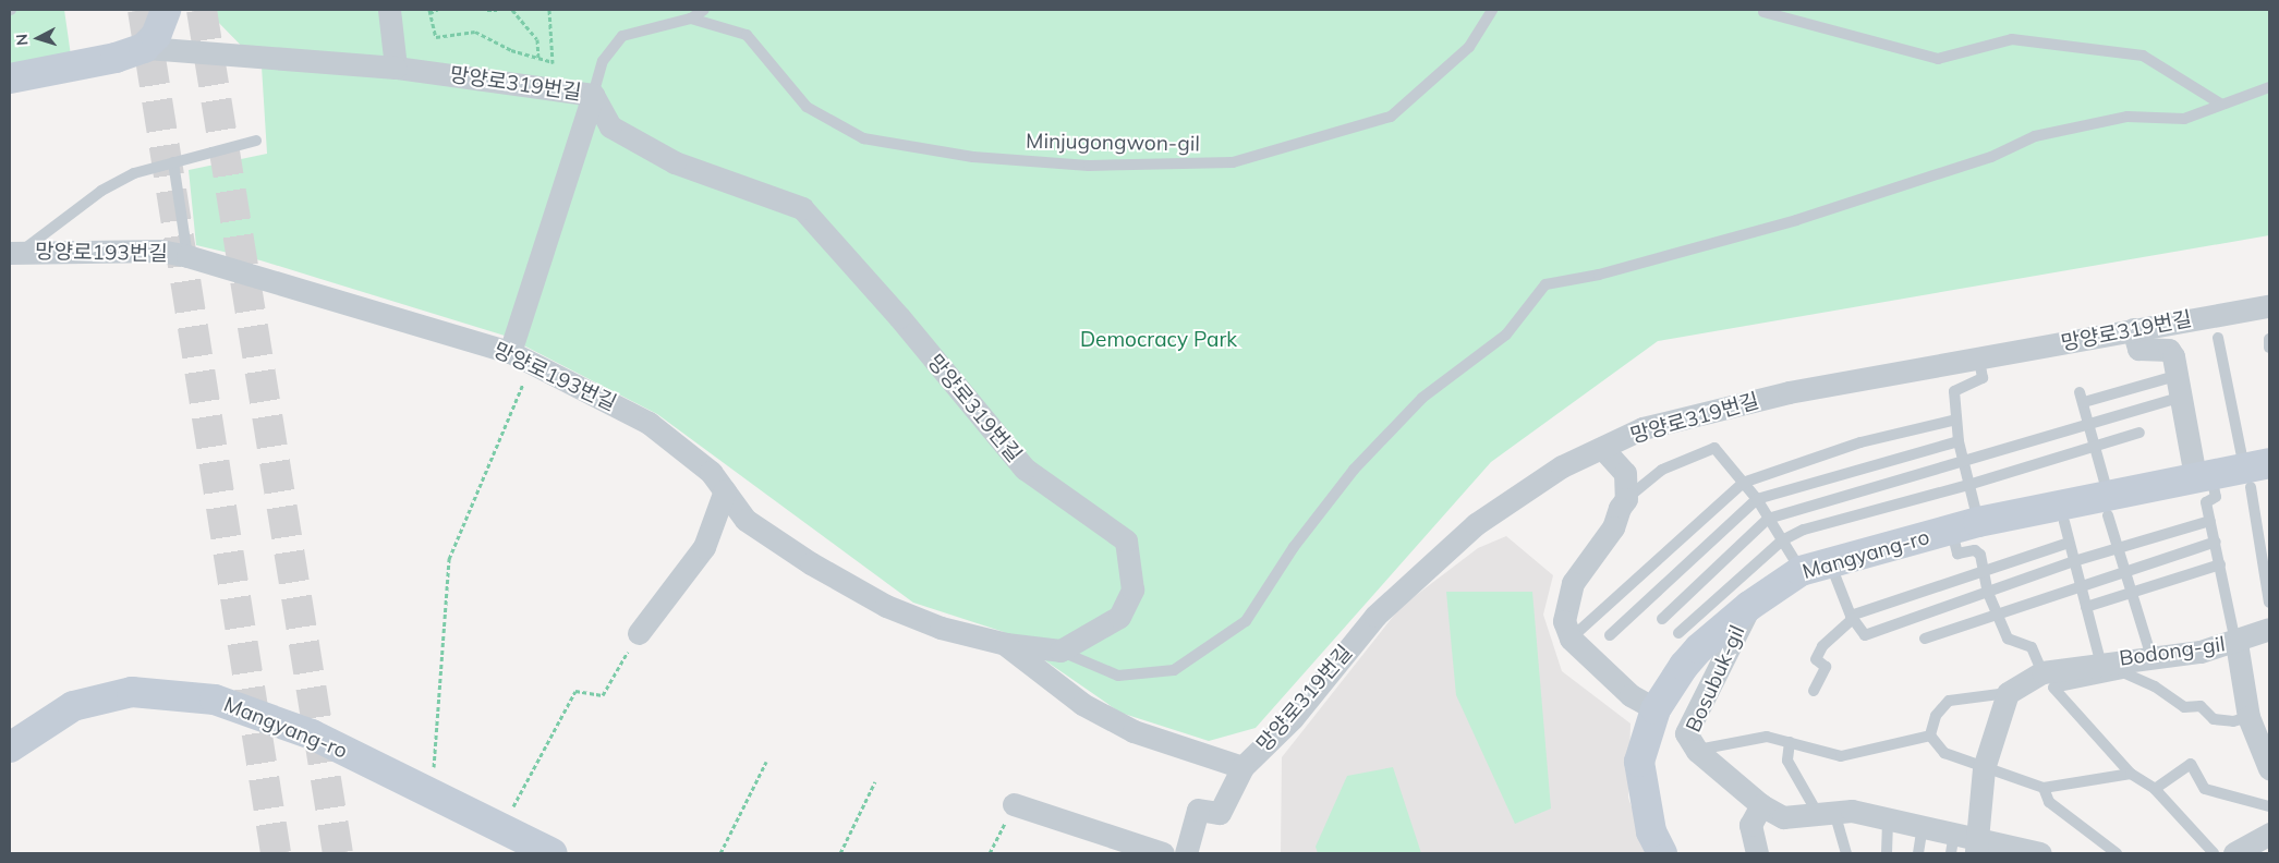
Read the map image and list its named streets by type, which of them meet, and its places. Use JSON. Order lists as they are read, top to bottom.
{
  "streets": {
    "main road": ["Mangyang-ro"],
    "street": [
      "망양로319번길",
      "망양로193번길",
      "Bodong-gil",
      "Bosubuk-gil"
    ],
    "lane": ["Minjugongwon-gil"]
  },
  "crossings": [
    ["망양로319번길", "망양로193번길"],
    ["Mangyang-ro", "Bosubuk-gil"]
  ],
  "parks": ["Democracy Park"],
  "north": "left"
}
